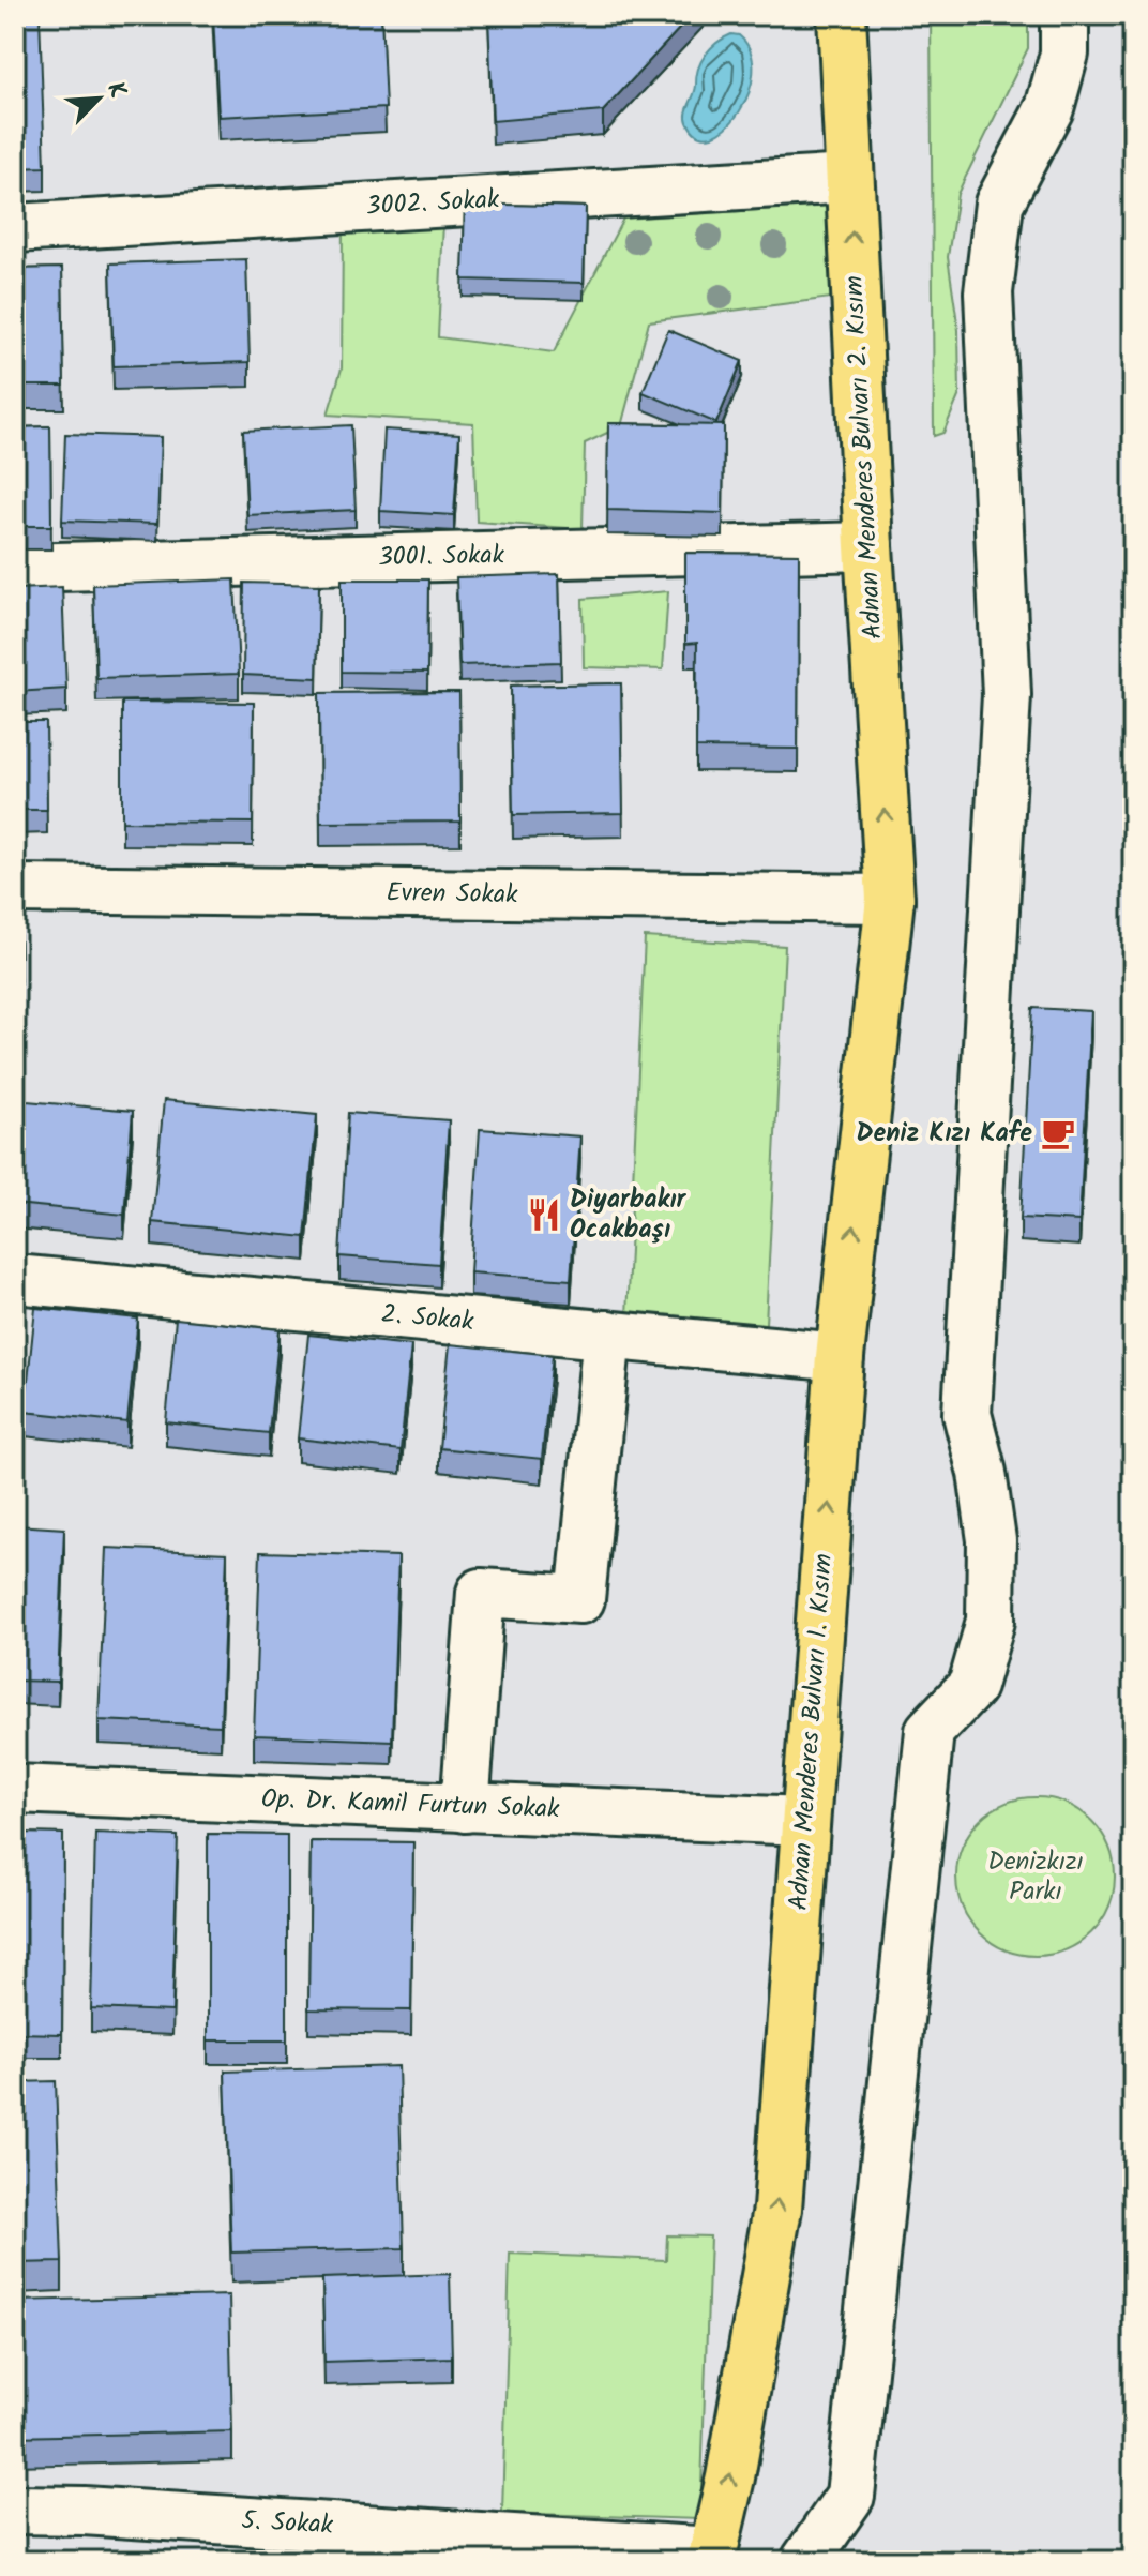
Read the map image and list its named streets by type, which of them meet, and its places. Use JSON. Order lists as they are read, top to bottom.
{
  "streets": {
    "main road": ["Adnan Menderes Bulvarı 2. Kısım", "Adnan Menderes Bulvarı 1. Kısım"],
    "street": [
      "3002. Sokak",
      "3001. Sokak",
      "Evren Sokak",
      "2. Sokak",
      "Op. Dr. Kamil Furtun Sokak",
      "5. Sokak"
    ]
  },
  "crossings": [
    ["3002. Sokak", "Adnan Menderes Bulvarı 2. Kısım"],
    ["Adnan Menderes Bulvarı 2. Kısım", "3001. Sokak"],
    ["Adnan Menderes Bulvarı 2. Kısım", "Evren Sokak"],
    ["Adnan Menderes Bulvarı 2. Kısım", "Adnan Menderes Bulvarı 1. Kısım"],
    ["Evren Sokak", "Adnan Menderes Bulvarı 1. Kısım"],
    ["2. Sokak", "Adnan Menderes Bulvarı 1. Kısım"],
    ["Adnan Menderes Bulvarı 1. Kısım", "Op. Dr. Kamil Furtun Sokak"],
    ["Adnan Menderes Bulvarı 1. Kısım", "5. Sokak"]
  ],
  "one_way": ["Adnan Menderes Bulvarı 2. Kısım", "Adnan Menderes Bulvarı 1. Kısım"],
  "parks": ["Denizkızı Parkı"],
  "places": {
    "cafe": ["Deniz Kızı Kafe"],
    "restaurant": ["Diyarbakır Ocakbaşı"]
  },
  "north": "top right"
}
